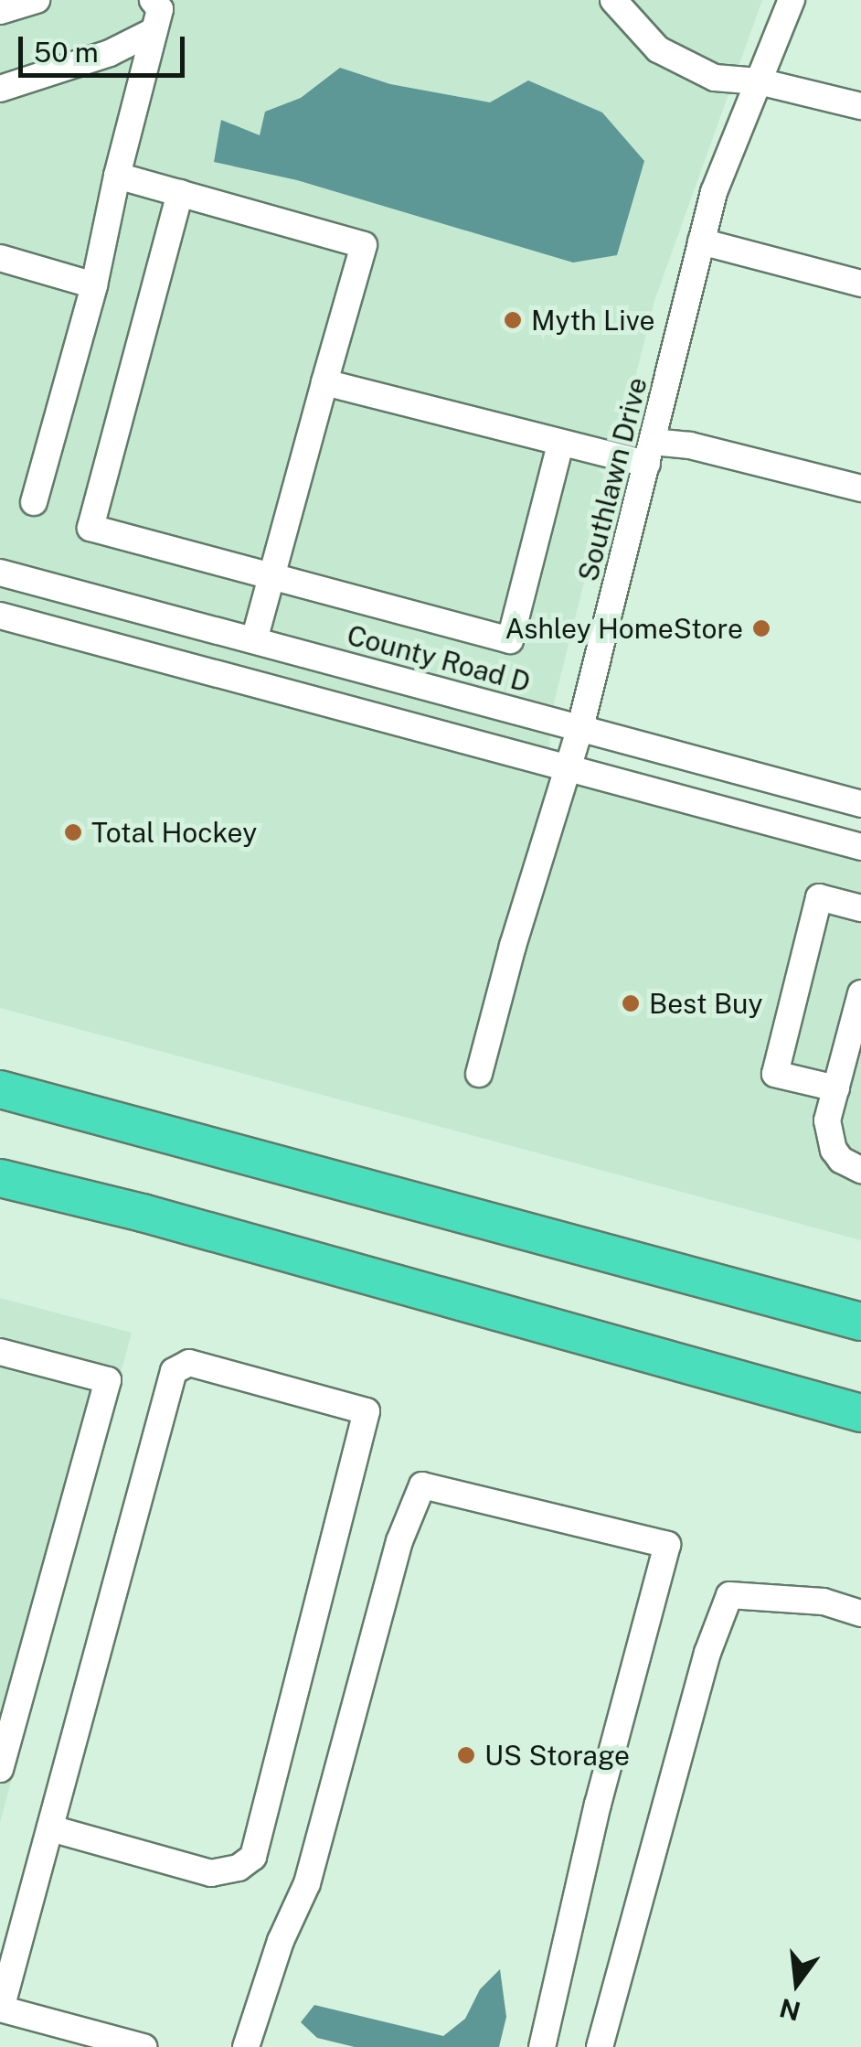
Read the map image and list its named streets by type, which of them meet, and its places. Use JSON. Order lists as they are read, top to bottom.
{
  "streets": {
    "street": ["Southlawn Drive", "County Road D"]
  },
  "crossings": [
    ["Southlawn Drive", "County Road D"]
  ],
  "places": [
    "Myth Live",
    "Ashley HomeStore",
    "Total Hockey",
    "Best Buy",
    "US Storage"
  ],
  "scale_bar": "50 m",
  "north": "bottom"
}
